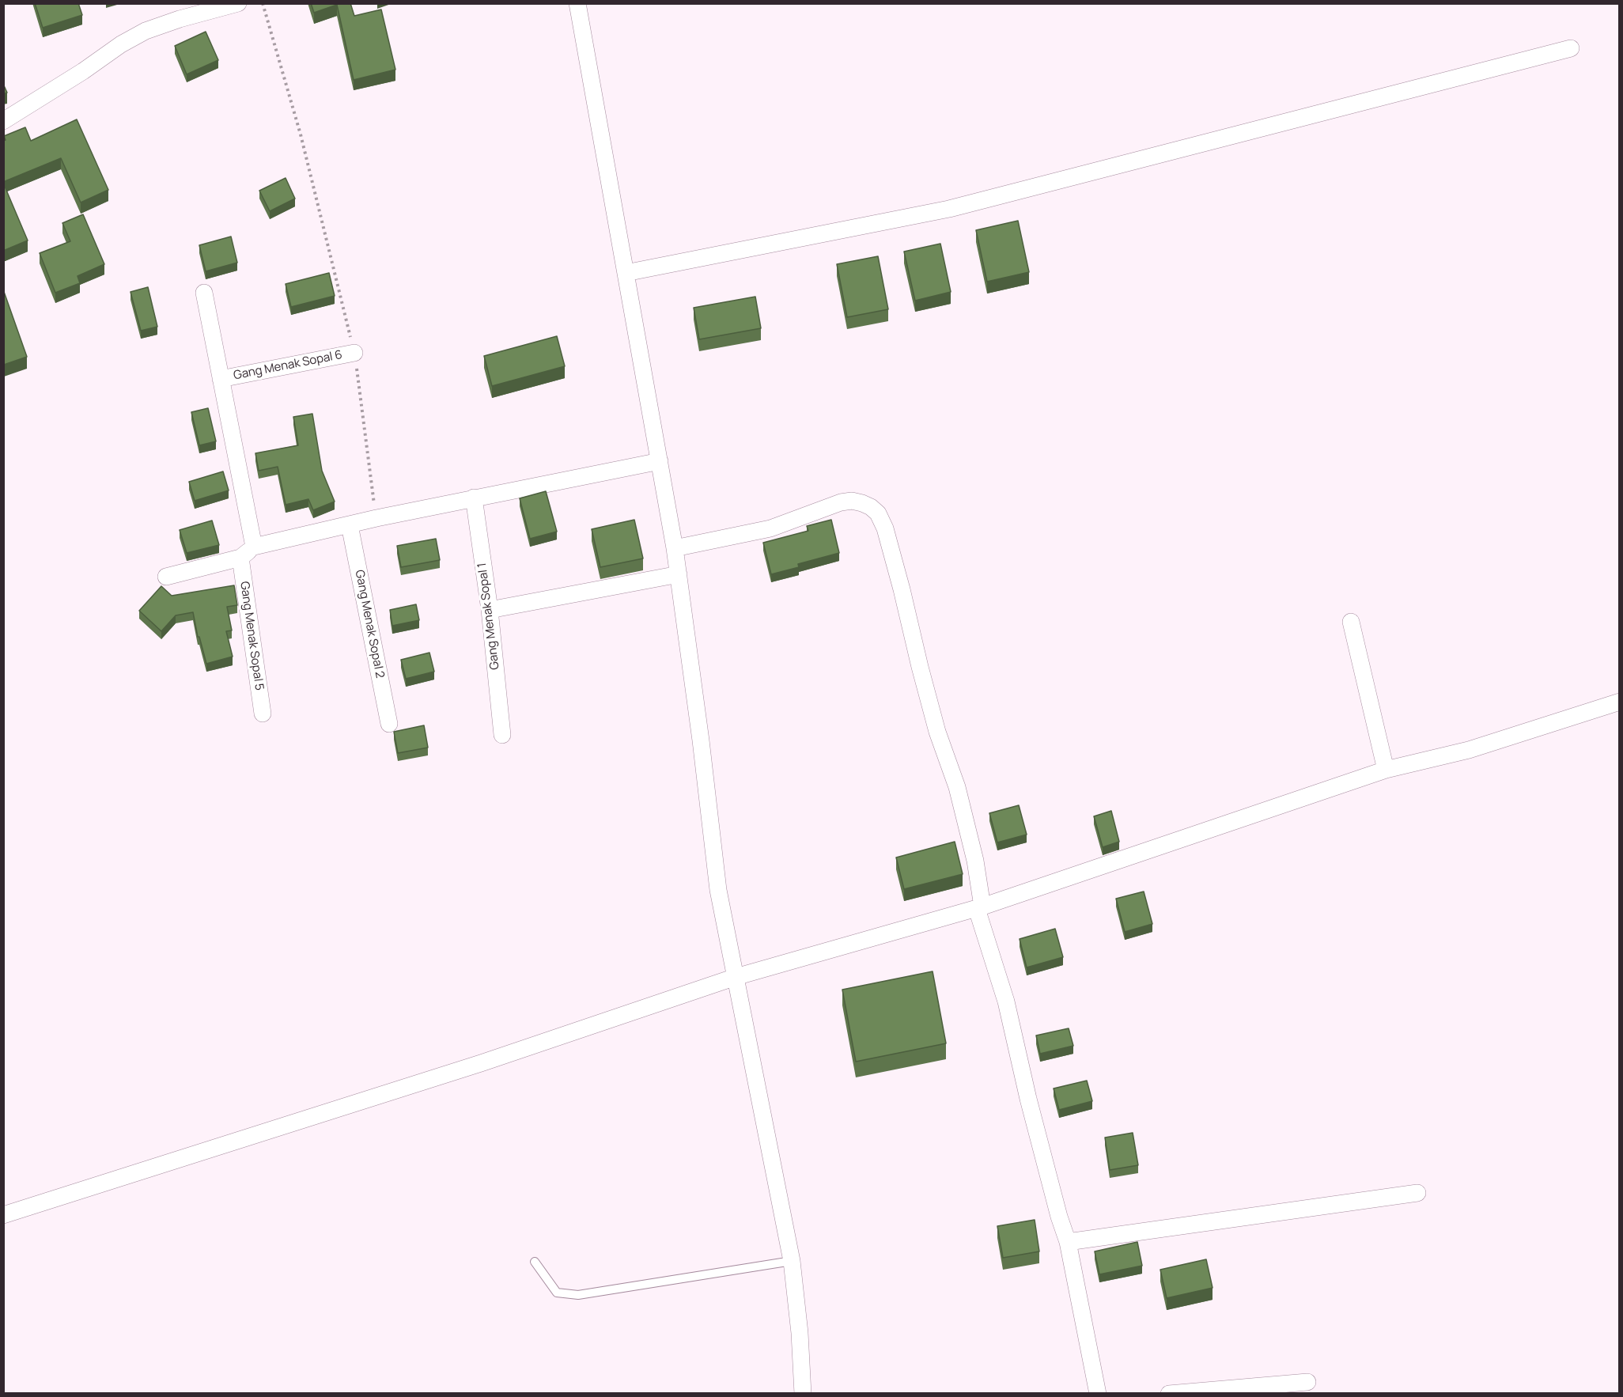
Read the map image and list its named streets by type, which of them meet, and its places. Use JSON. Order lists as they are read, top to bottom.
{
  "streets": {
    "street": [
      "Gang Menak Sopal 6",
      "Gang Menak Sopal 1",
      "Gang Menak Sopal 2",
      "Gang Menak Sopal 5"
    ]
  }
}
